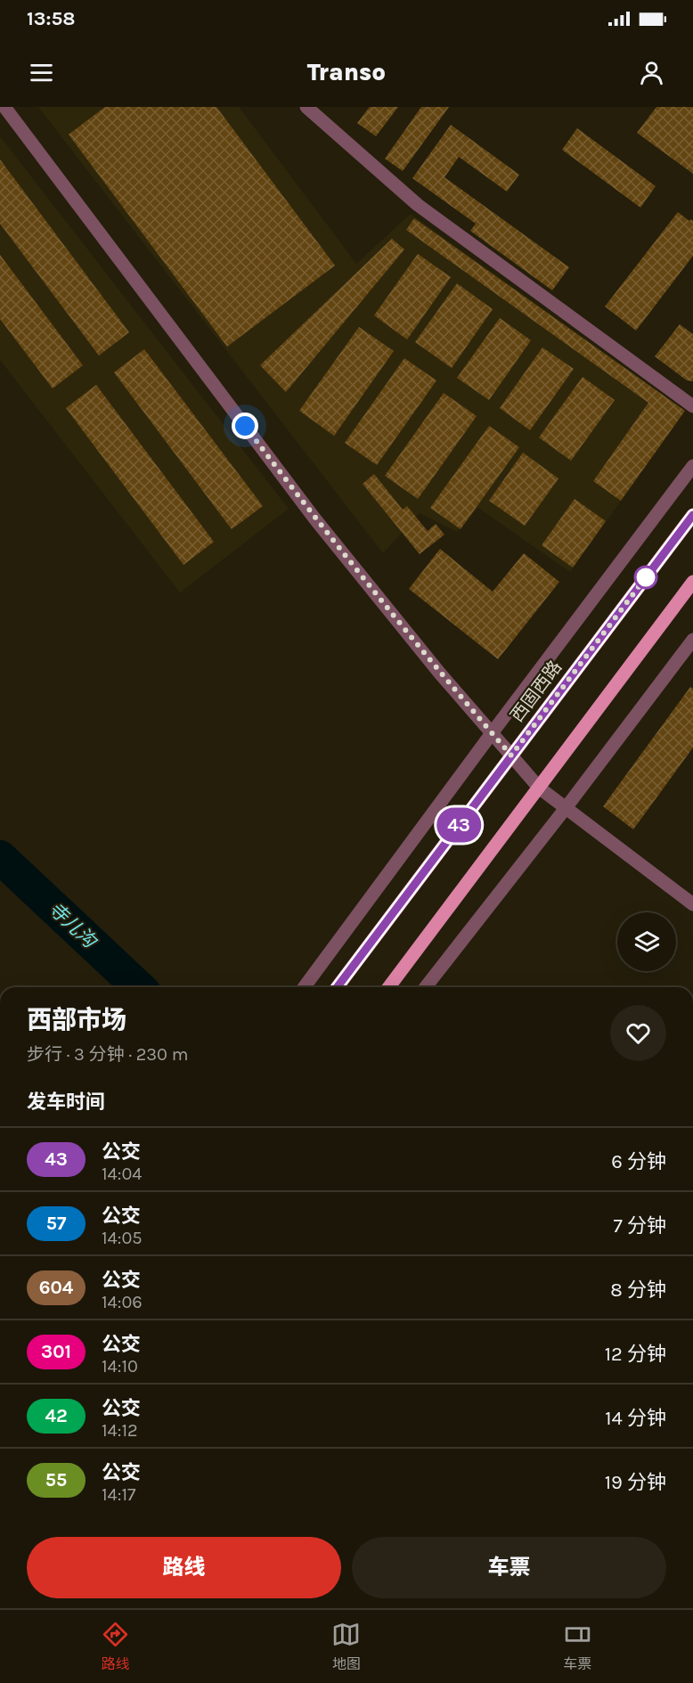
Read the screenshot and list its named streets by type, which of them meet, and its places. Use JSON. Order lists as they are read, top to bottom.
{
  "streets": {
    "main road": ["西固西路"]
  },
  "water": ["寺儿沟"],
  "lines": ["bus line 43"],
  "page": {
    "status": "13:58",
    "header": "Transo",
    "on_map": "43",
    "heading": [
      ["西部市场", "步行 · 3 分钟 · 230 m"],
      "发车时间"
    ],
    "list": [
      {
        "mark": "43",
        "name": "公交",
        "note": "14:04",
        "value": "6 分钟"
      },
      {
        "mark": "57",
        "name": "公交",
        "note": "14:05",
        "value": "7 分钟"
      },
      {
        "mark": "604",
        "name": "公交",
        "note": "14:06",
        "value": "8 分钟"
      },
      {
        "mark": "301",
        "name": "公交",
        "note": "14:10",
        "value": "12 分钟"
      },
      {
        "mark": "42",
        "name": "公交",
        "note": "14:12",
        "value": "14 分钟"
      },
      {
        "mark": "55",
        "name": "公交",
        "note": "14:17",
        "value": "19 分钟"
      }
    ],
    "buttons": ["路线", "车票"],
    "tabs": ["路线", "地图", "车票"]
  }
}
